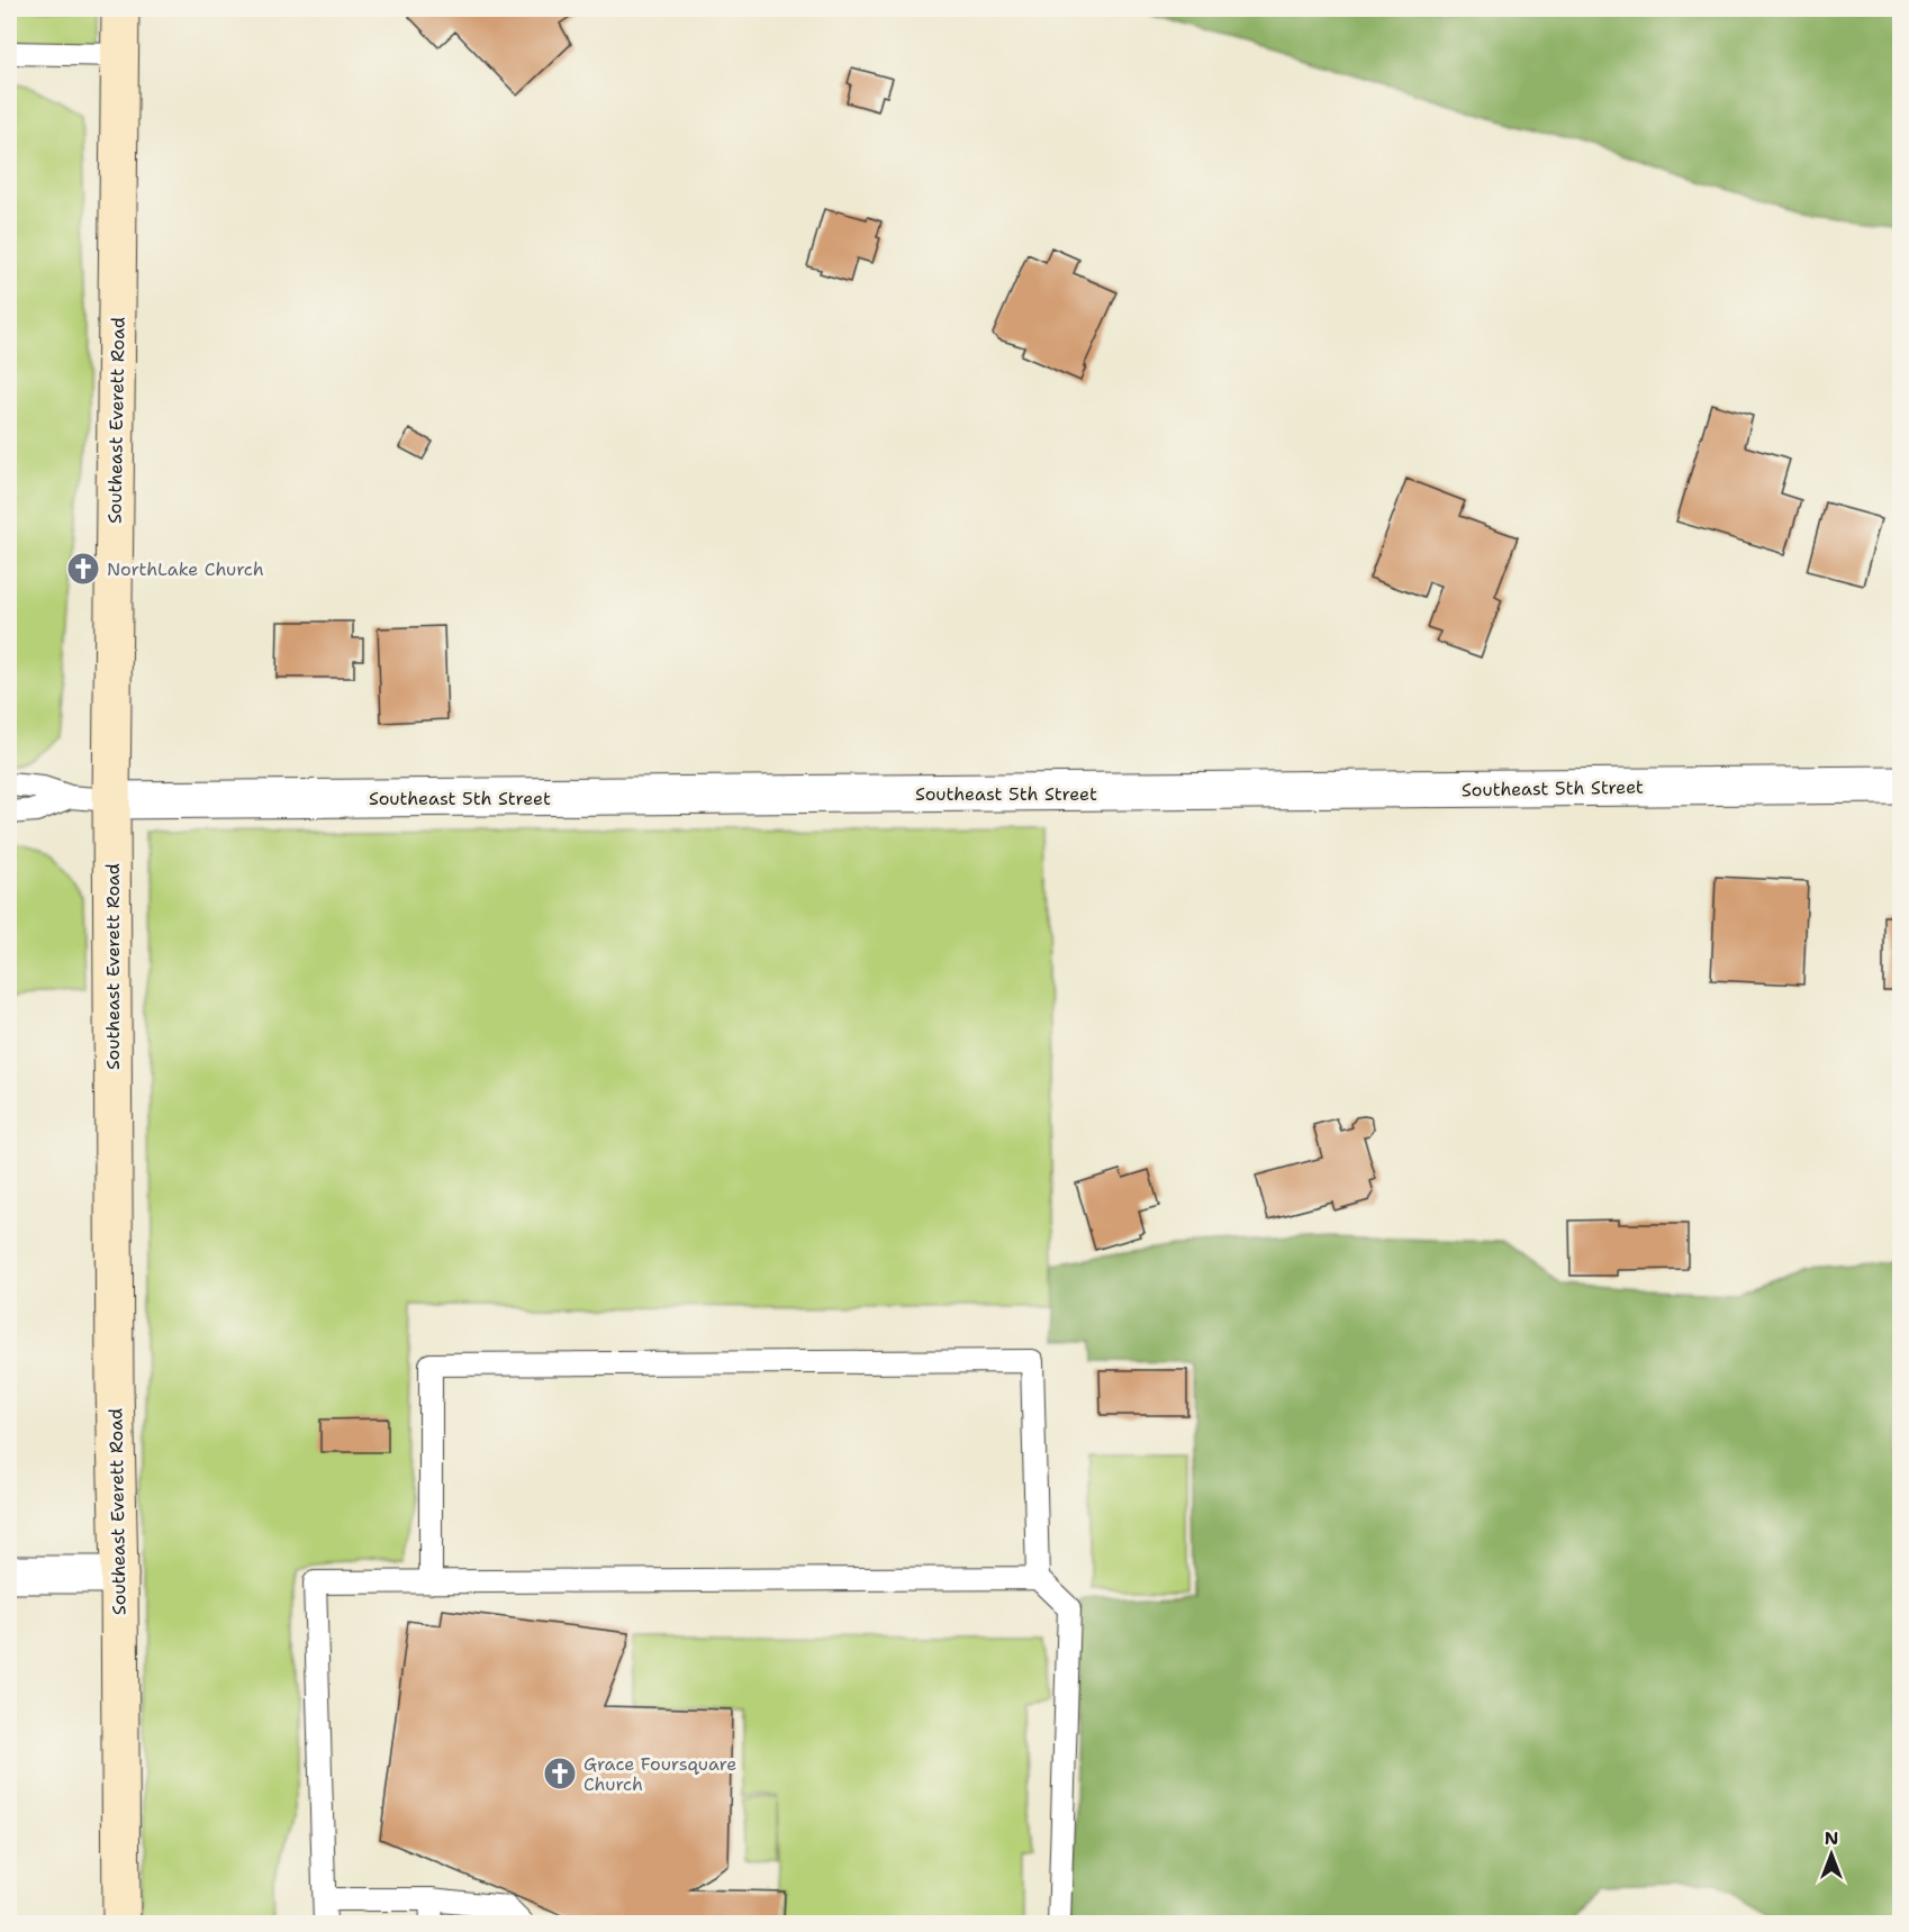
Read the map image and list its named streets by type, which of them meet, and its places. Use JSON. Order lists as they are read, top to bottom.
{
  "streets": {
    "main road": ["Southeast Everett Road"],
    "street": ["Southeast 5th Street"]
  },
  "crossings": [
    ["Southeast Everett Road", "Southeast 5th Street"]
  ],
  "places": {
    "church": ["NorthLake Church", "Grace Foursquare Church"]
  },
  "north": "top"
}
